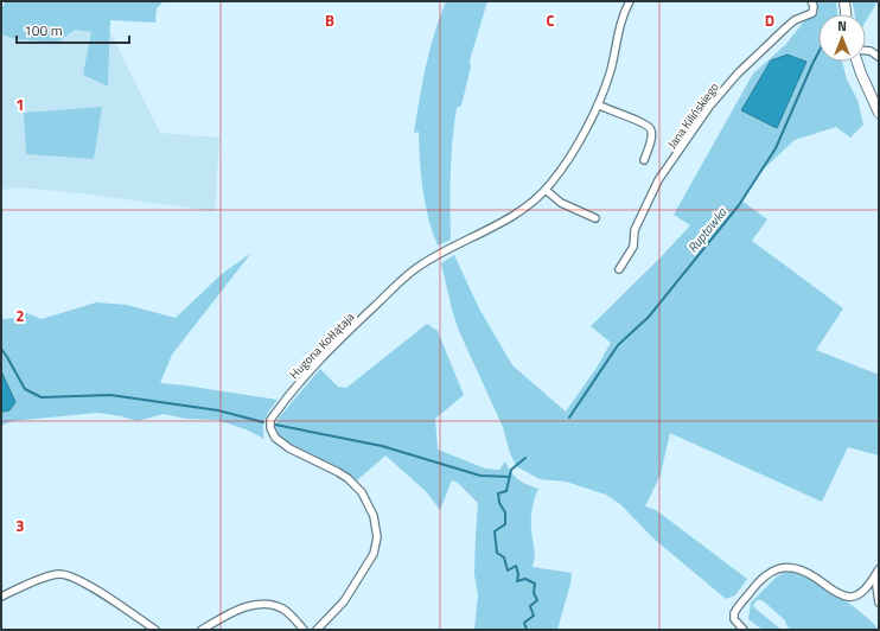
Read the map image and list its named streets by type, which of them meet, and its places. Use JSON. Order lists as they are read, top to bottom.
{
  "streets": {
    "street": ["Jana Kilińskiego", "Hugona Kołłątaja"]
  },
  "water": ["Ruptawka"],
  "scale_bar": "100 m",
  "north": "top",
  "grid": {
    "columns": ["B", "C", "D"],
    "rows": ["1", "2", "3"]
  }
}
